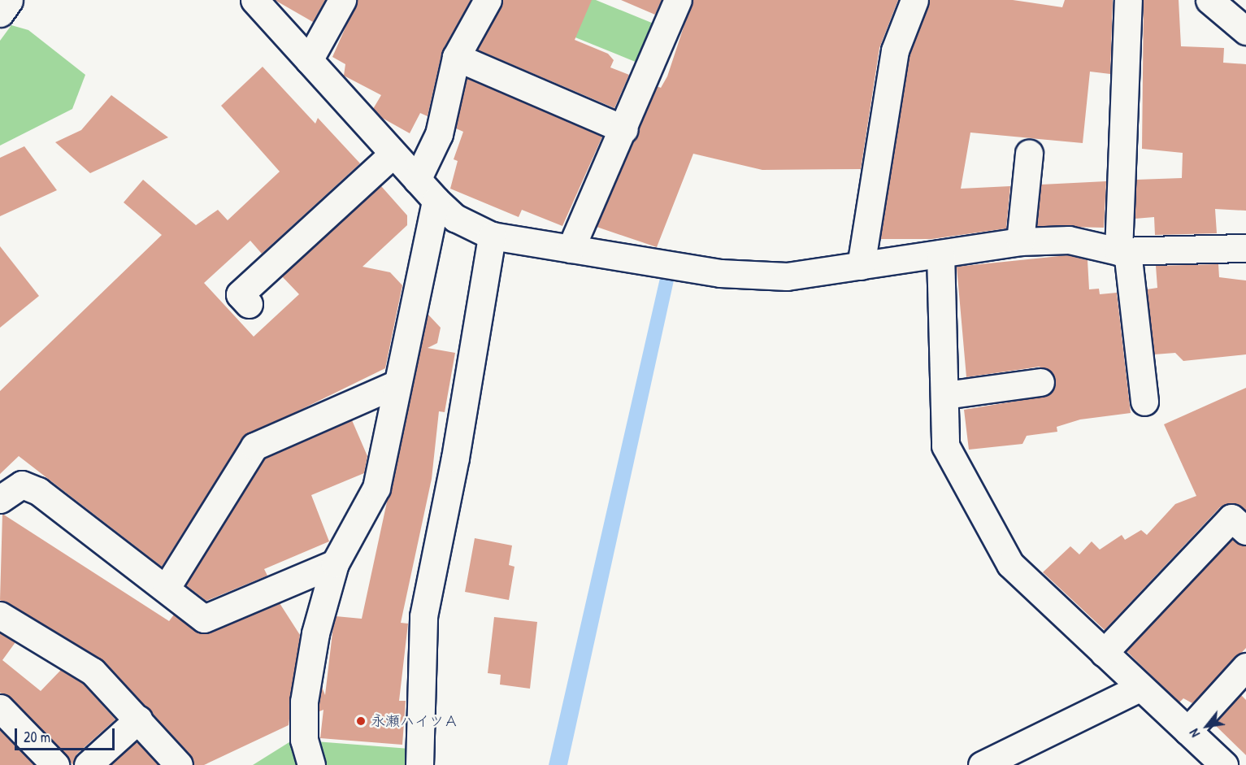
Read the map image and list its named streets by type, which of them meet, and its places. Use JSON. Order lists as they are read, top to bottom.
{
  "places": ["永瀬ハイツＡ"],
  "scale_bar": "20 m",
  "north": "bottom left"
}
